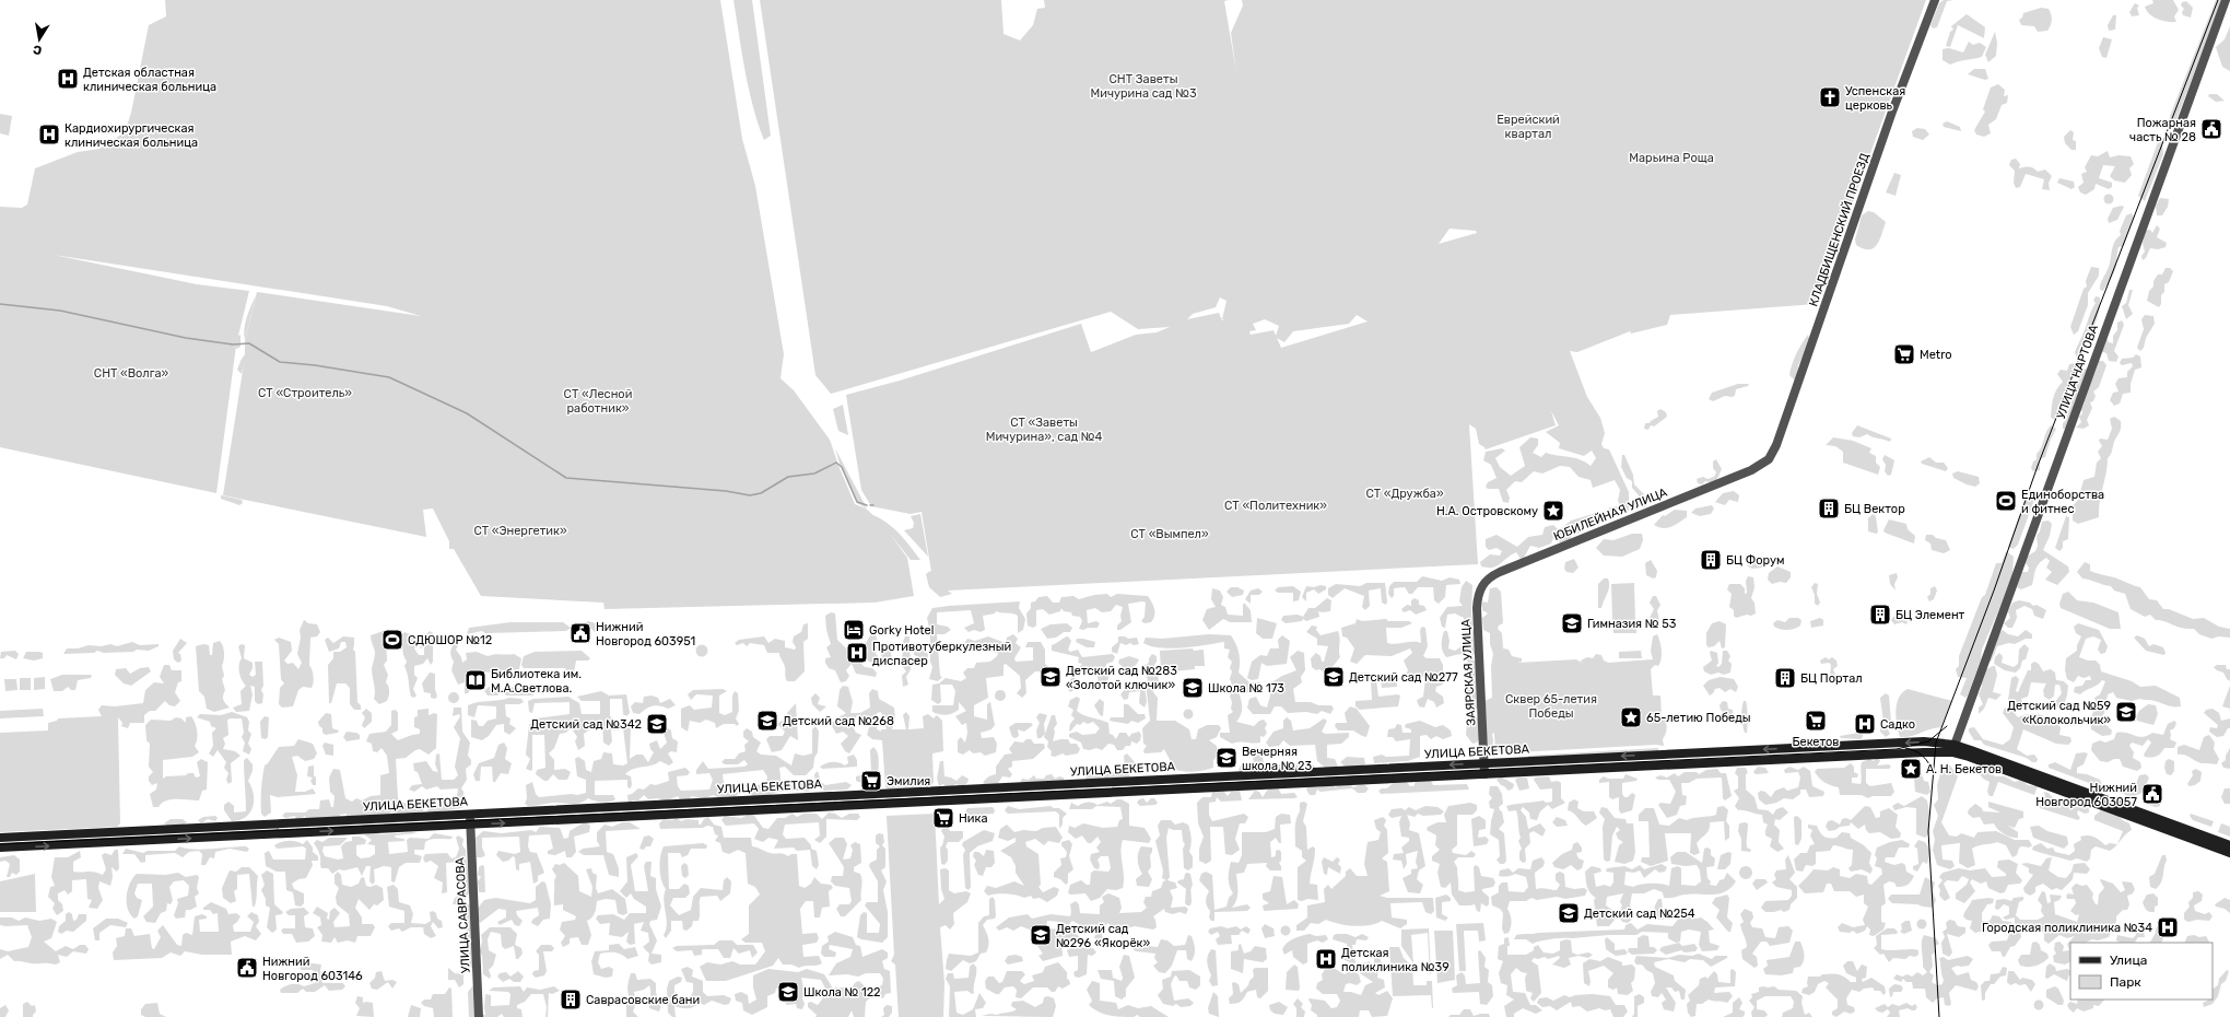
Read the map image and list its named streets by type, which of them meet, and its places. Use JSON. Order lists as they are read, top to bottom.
{
  "streets": {
    "main road": ["УЛИЦА БЕКЕТОВА"],
    "street": [
      "КЛАДБИЩЕНСКИЙ ПРОЕЗД",
      "УЛИЦА НАРТОВА",
      "ЮБИЛЕЙНАЯ УЛИЦА",
      "ЗАЯРСКАЯ УЛИЦА",
      "УЛИЦА САВРАСОВА"
    ]
  },
  "crossings": [
    ["КЛАДБИЩЕНСКИЙ ПРОЕЗД", "ЮБИЛЕЙНАЯ УЛИЦА"],
    ["УЛИЦА НАРТОВА", "УЛИЦА БЕКЕТОВА"],
    ["ЮБИЛЕЙНАЯ УЛИЦА", "ЗАЯРСКАЯ УЛИЦА"],
    ["ЗАЯРСКАЯ УЛИЦА", "УЛИЦА БЕКЕТОВА"],
    ["УЛИЦА БЕКЕТОВА", "УЛИЦА САВРАСОВА"]
  ],
  "parks": [
    "СНТ Заветы Мичурина сад №3",
    "Еврейский квартал",
    "Марьина Роща",
    "СНТ «Волга»",
    "СТ «Строитель»",
    "СТ «Лесной работник»",
    "СТ «Заветы Мичурина», сад №4",
    "СТ «Дружба»",
    "СТ «Политехник»",
    "СТ «Энергетик»",
    "СТ «Вымпел»",
    "Сквер 65-летия Победы"
  ],
  "places": {
    "hospital": [
      "Детская областная клиническая больница",
      "Кардиохирургическая клиническая больница",
      "Противотуберкулезный диспасер",
      "Садко",
      "Городская поликлиника №34",
      "Детская поликлиника №39"
    ],
    "church": ["Успенская церковь"],
    "public building": [
      "Пожарная часть № 28",
      "Нижний Новгород 603951",
      "Нижний Новгород 603057",
      "Нижний Новгород 603146"
    ],
    "supermarket": [
      "Metro",
      "Бекетов",
      "Эмилия",
      "Ника"
    ],
    "sports": ["Единоборства и фитнес", "СДЮШОР №12"],
    "building": [
      "БЦ Вектор",
      "БЦ Форум",
      "БЦ Элемент",
      "БЦ Портал",
      "Саврасовские бани"
    ],
    "place": ["Н.А. Островскому", "65-летию Победы", "А. Н. Бекетов"],
    "school or university": [
      "Гимназия № 53",
      "Детский сад №283 «Золотой ключик»",
      "Детский сад №277",
      "Школа № 173",
      "Детский сад №59 «Колокольчик»",
      "Детский сад №268",
      "Детский сад №342",
      "Вечерняя школа № 23",
      "Детский сад №254",
      "Детский сад №296 «Якорёк»",
      "Школа № 122"
    ],
    "hotel": ["Gorky Hotel"],
    "library": ["Библиотека им. М.А.Светлова."]
  },
  "legend": ["Улица", "Парк"],
  "north": "bottom"
}
